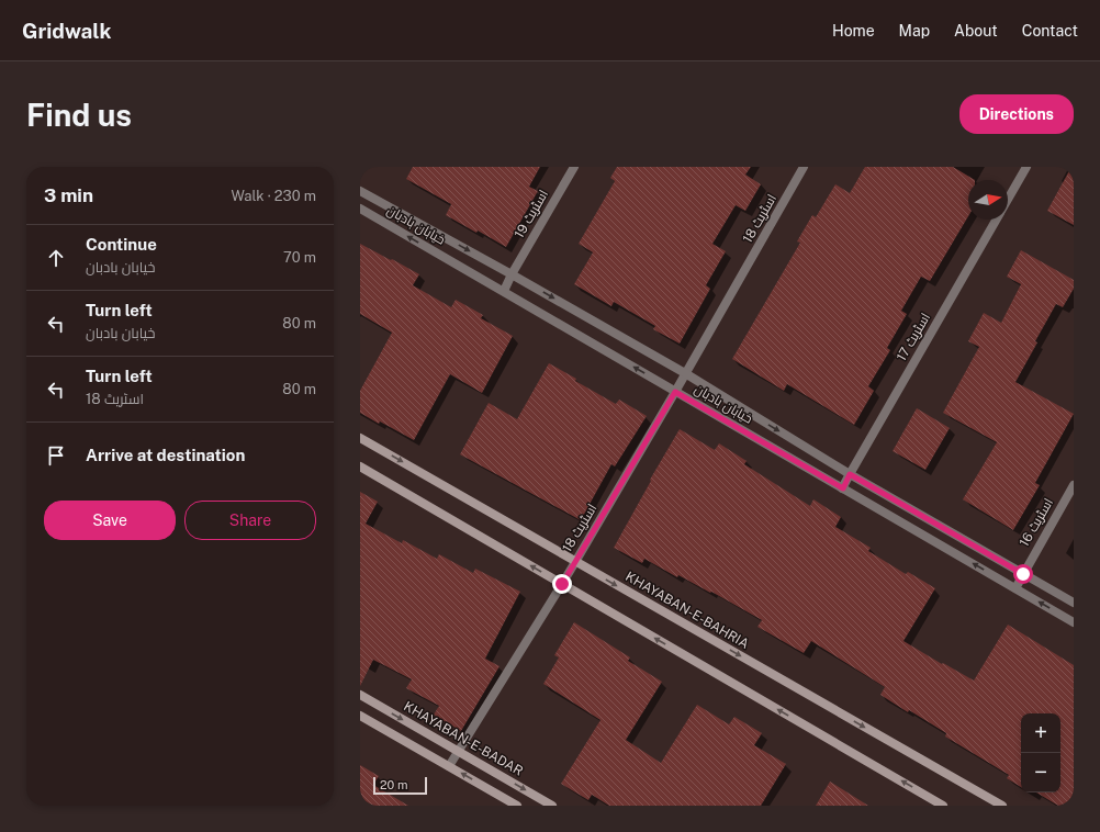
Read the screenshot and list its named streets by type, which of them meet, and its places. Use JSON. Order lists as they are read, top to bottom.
{
  "streets": {
    "main road": ["KHAYABAN-E-BAHRIA", "KHAYABAN-E-BADAR"],
    "street": [
      "اسٹریٹ 19",
      "اسٹریٹ 18",
      "خیابان بادبان",
      "اسٹریٹ 17",
      "اسٹریٹ 16"
    ]
  },
  "crossings": [
    ["اسٹریٹ 19", "خیابان بادبان"],
    ["اسٹریٹ 18", "خیابان بادبان"],
    ["اسٹریٹ 18", "KHAYABAN-E-BAHRIA"],
    ["اسٹریٹ 18", "KHAYABAN-E-BADAR"],
    ["خیابان بادبان", "اسٹریٹ 17"],
    ["خیابان بادبان", "اسٹریٹ 16"]
  ],
  "scale_bar": "20 m",
  "north": "right",
  "page": {
    "header": "Gridwalk",
    "nav": [
      "Home",
      "Map",
      "About",
      "Contact"
    ],
    "buttons": [
      "Directions",
      ["Save", "Share"]
    ],
    "title": "Find us",
    "heading": ["3 min", "Walk · 230 m"],
    "list": [
      ["Continue", "خیابان بادبان", "70 m"],
      ["Turn left", "خیابان بادبان", "80 m"],
      ["Turn left", "اسٹریٹ 18", "80 m"],
      "Arrive at destination"
    ],
    "map_buttons": ["+", "−"],
    "scale": "20 m"
  }
}
